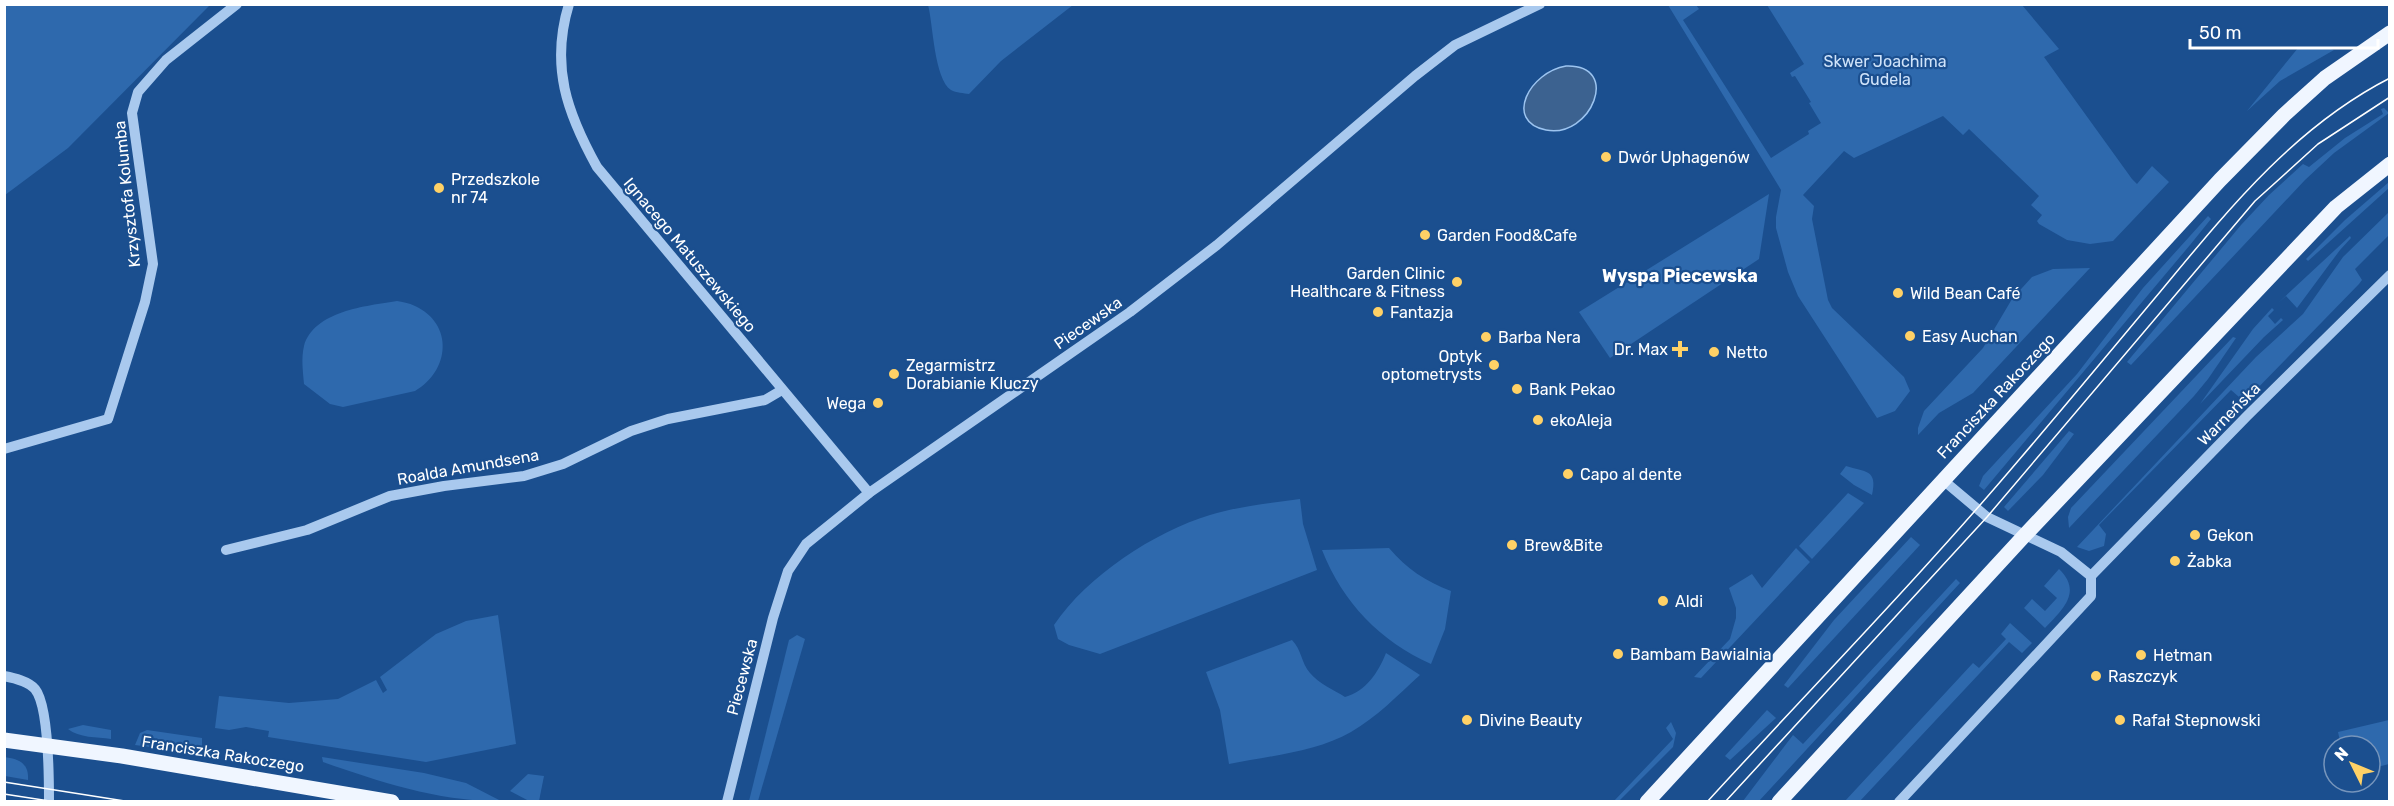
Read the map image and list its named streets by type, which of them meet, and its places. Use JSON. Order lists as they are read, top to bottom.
{
  "streets": {
    "main road": ["Franciszka Rakoczego"],
    "street": [
      "Krzysztofa Kolumba",
      "Ignacego Matuszewskiego",
      "Piecewska",
      "Warneńska",
      "Roalda Amundsena"
    ]
  },
  "crossings": [
    ["Ignacego Matuszewskiego", "Piecewska"],
    ["Ignacego Matuszewskiego", "Roalda Amundsena"]
  ],
  "districts": ["Wyspa Piecewska"],
  "parks": ["Skwer Joachima Gudela"],
  "places": {
    "other": [
      "Dwór Uphagenów",
      "Przedszkole nr 74",
      "Garden Food&Cafe",
      "Garden Clinic Healthcare & Fitness",
      "Wild Bean Café",
      "Fantazja",
      "Easy Auchan",
      "Barba Nera",
      "Netto",
      "Optyk optometrysts",
      "Zegarmistrz Dorabianie Kluczy",
      "Bank Pekao",
      "Wega",
      "ekoAleja",
      "Capo al dente",
      "Gekon",
      "Brew&Bite",
      "Żabka",
      "Aldi",
      "Bambam Bawialnia",
      "Hetman",
      "Raszczyk",
      "Divine Beauty",
      "Rafał Stepnowski"
    ],
    "health": ["Dr. Max"]
  },
  "scale_bar": "50 m",
  "north": "top left"
}
